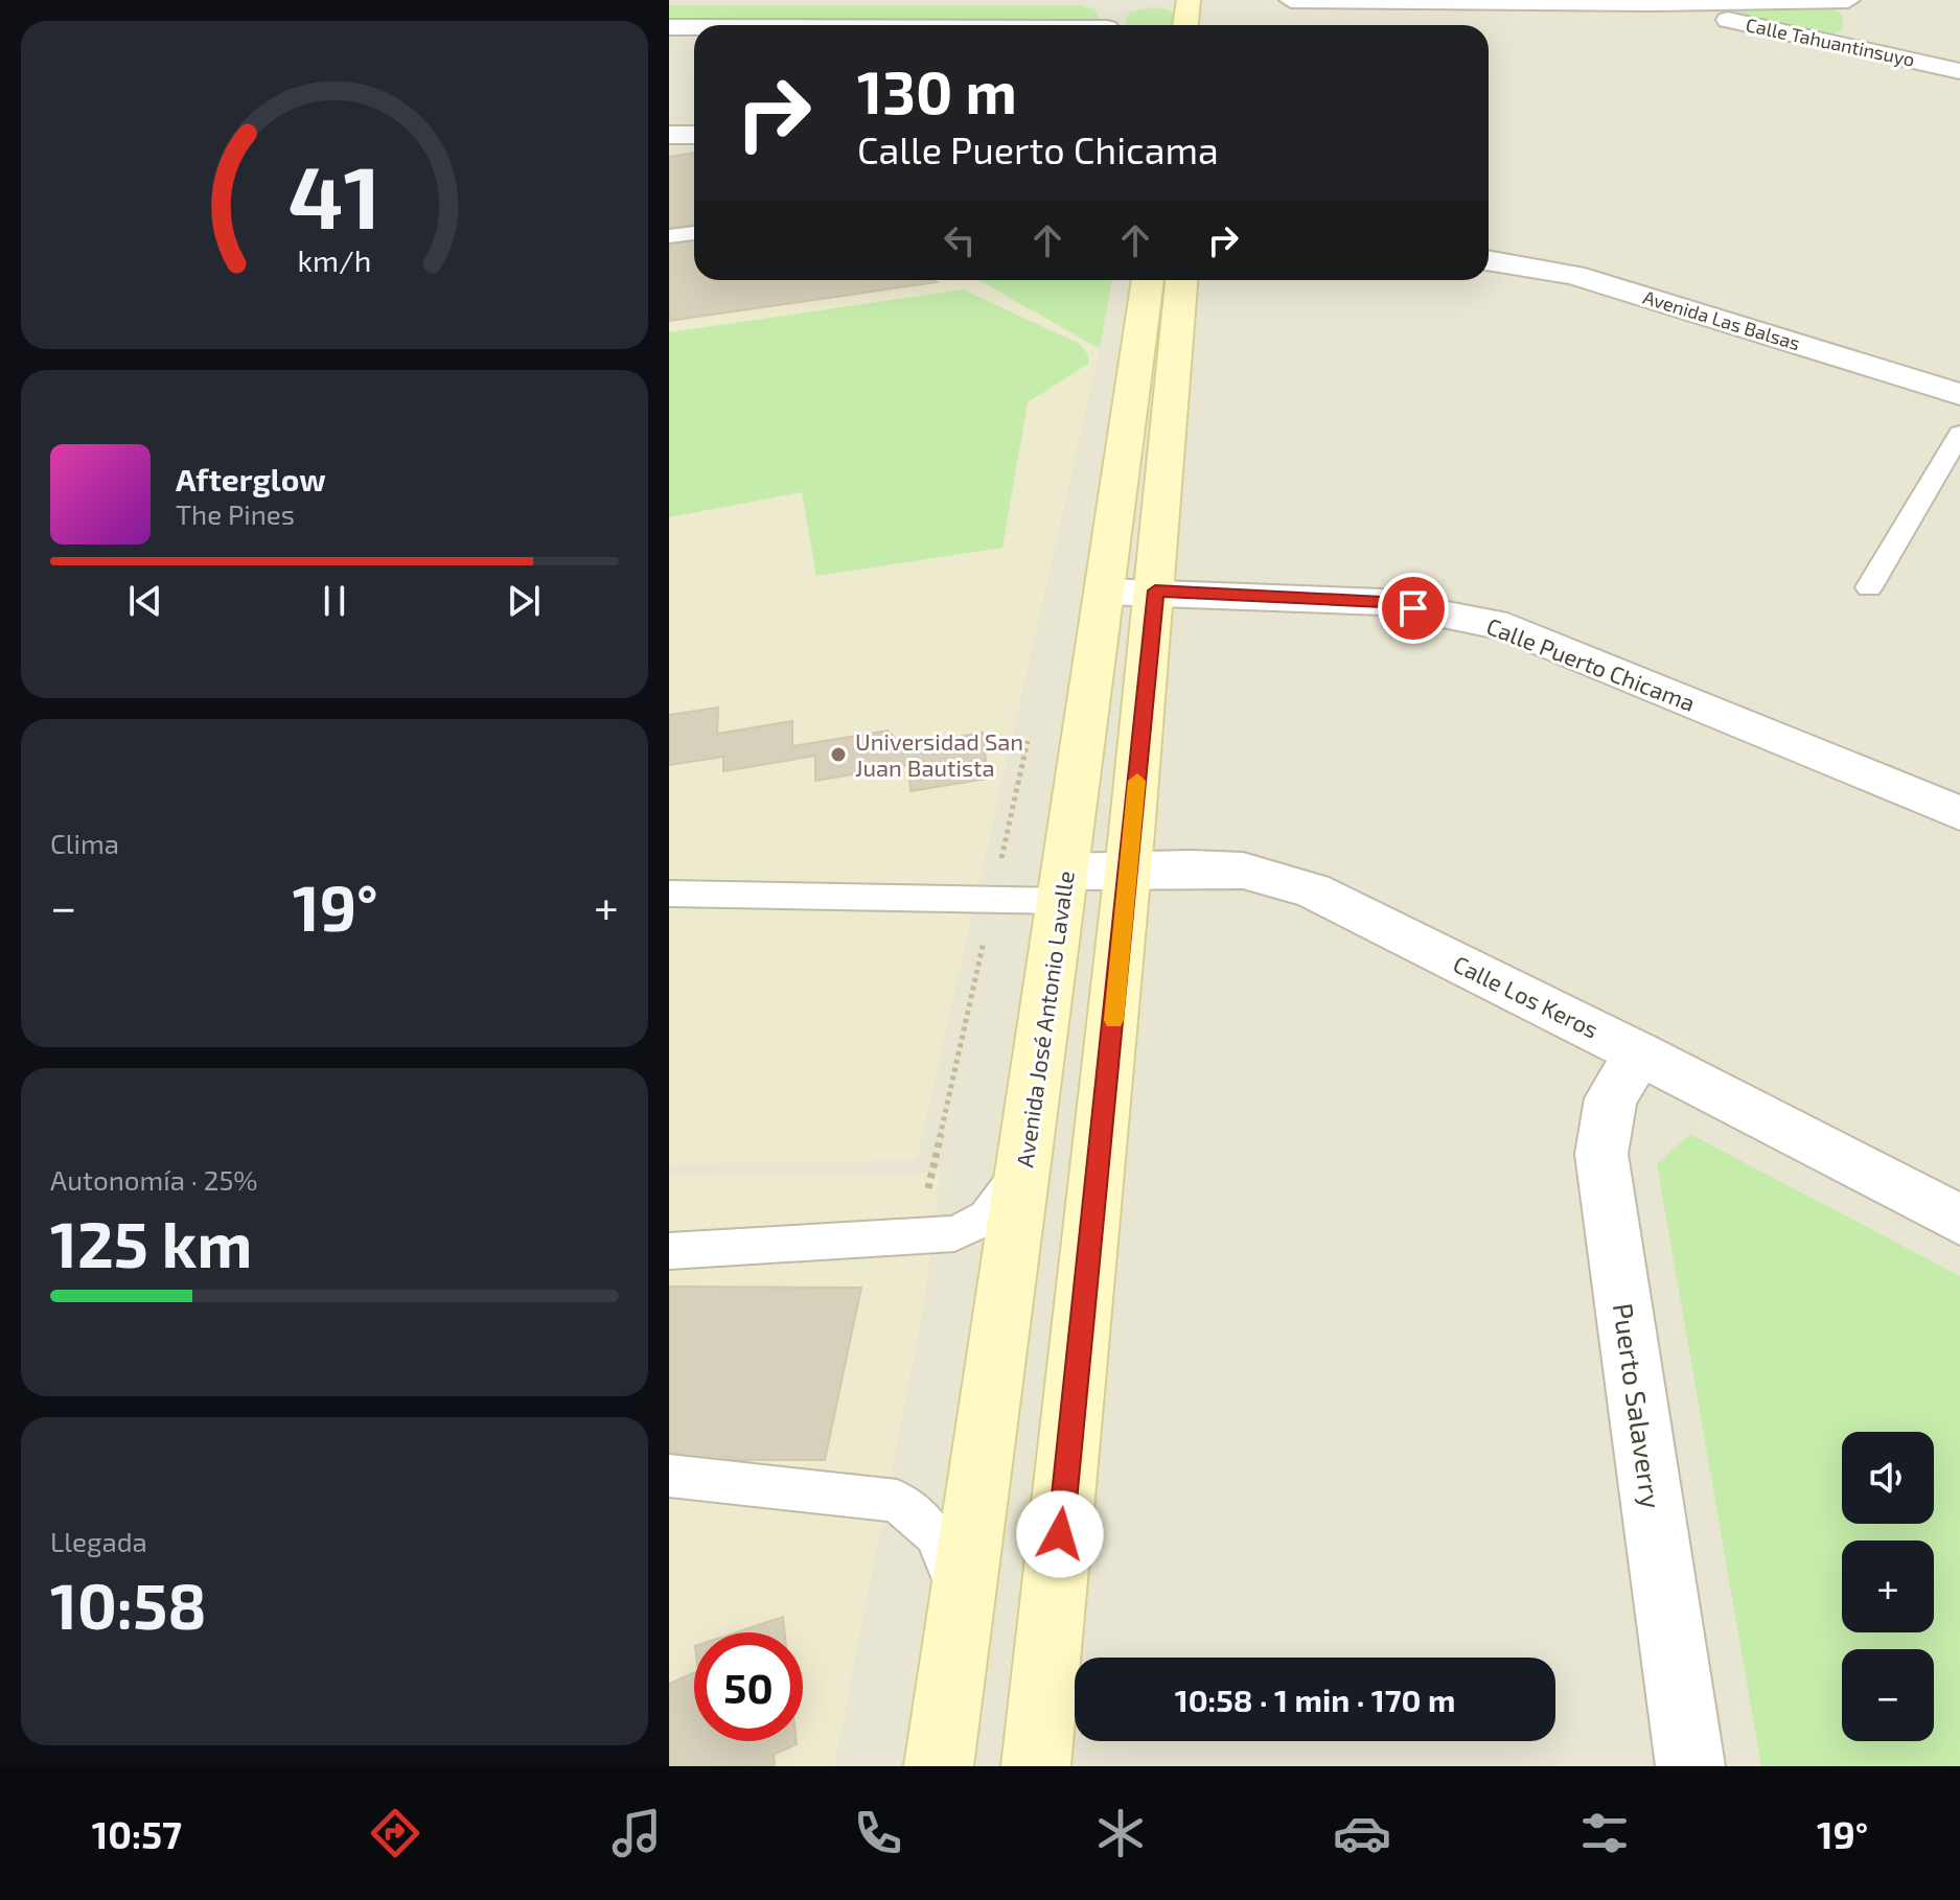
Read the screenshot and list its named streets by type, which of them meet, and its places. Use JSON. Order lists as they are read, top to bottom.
{
  "streets": {
    "main road": ["Avenida José Antonio Lavalle"],
    "street": [
      "Calle Tahuantinsuyo",
      "Avenida Las Balsas",
      "Calle Puerto Chicama",
      "Calle Los Keros",
      "Puerto Salaverry"
    ]
  },
  "crossings": [
    ["Calle Puerto Chicama", "Avenida José Antonio Lavalle"],
    ["Calle Los Keros", "Avenida José Antonio Lavalle"],
    ["Calle Los Keros", "Puerto Salaverry"]
  ],
  "places": ["Universidad San Juan Bautista"],
  "page": {
    "turn": ["130 m", "Calle Puerto Chicama"],
    "song": ["Afterglow", "The Pines"],
    "tile": [
      "Clima",
      ["Autonomía · 25%", "125 km"],
      ["Llegada", "10:58"]
    ],
    "heat": ["−", "19°", "+"],
    "map_buttons": ["+", "−"],
    "limit": "50",
    "trip": "10:58 · 1 min · 170 m",
    "tabs": ["10:57", "19°"],
    "gauge": ["41", "km/h"]
  }
}
